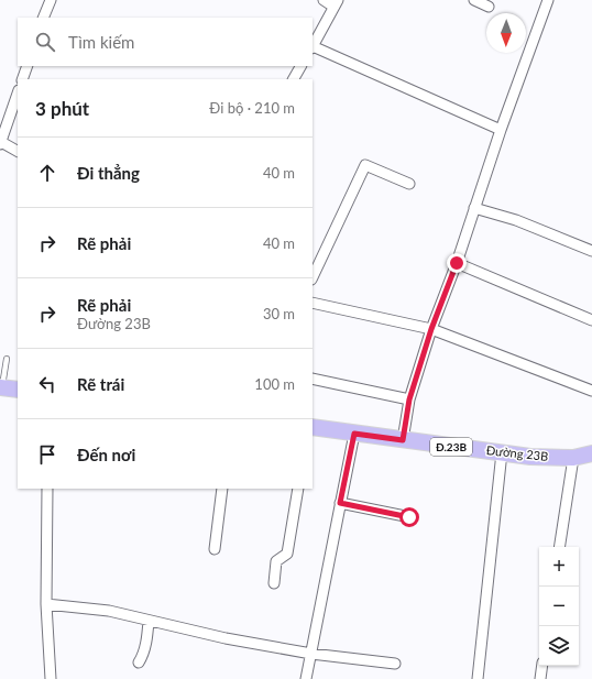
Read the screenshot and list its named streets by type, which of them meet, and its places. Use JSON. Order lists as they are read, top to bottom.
{
  "streets": {
    "main road": ["Đ.23B", "Đường 23B"]
  },
  "north": "bottom",
  "page": {
    "search": "Tìm kiếm",
    "heading": ["3 phút", "Đi bộ · 210 m"],
    "list": [
      ["Đi thẳng", "40 m"],
      ["Rẽ phải", "40 m"],
      ["Rẽ phải", "Đường 23B", "30 m"],
      ["Rẽ trái", "100 m"],
      "Đến nơi"
    ],
    "map_buttons": ["+", "−"]
  }
}
